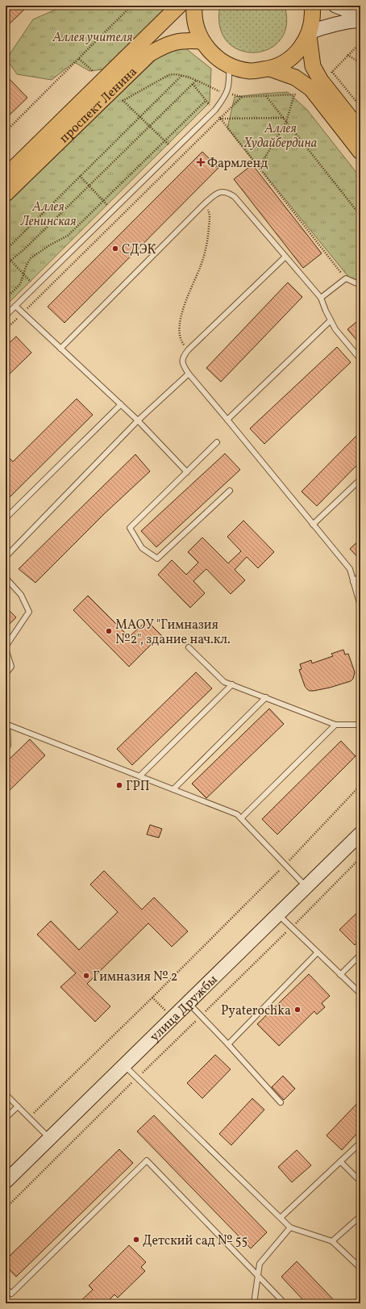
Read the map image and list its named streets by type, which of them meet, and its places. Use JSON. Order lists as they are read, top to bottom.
{
  "streets": {
    "main road": ["проспект Ленина", "улица Дружбы"]
  },
  "parks": ["Аллея учителя", "Аллея Худайбердина", "Аллея Ленинская"],
  "places": {
    "health": ["Фармленд"],
    "other": [
      "СДЭК",
      "МАОУ \"Гимназия №2\", здание нач.кл.",
      "ГРП",
      "Гимназия № 2",
      "Pyaterochka",
      "Детский сад № 55"
    ]
  }
}
